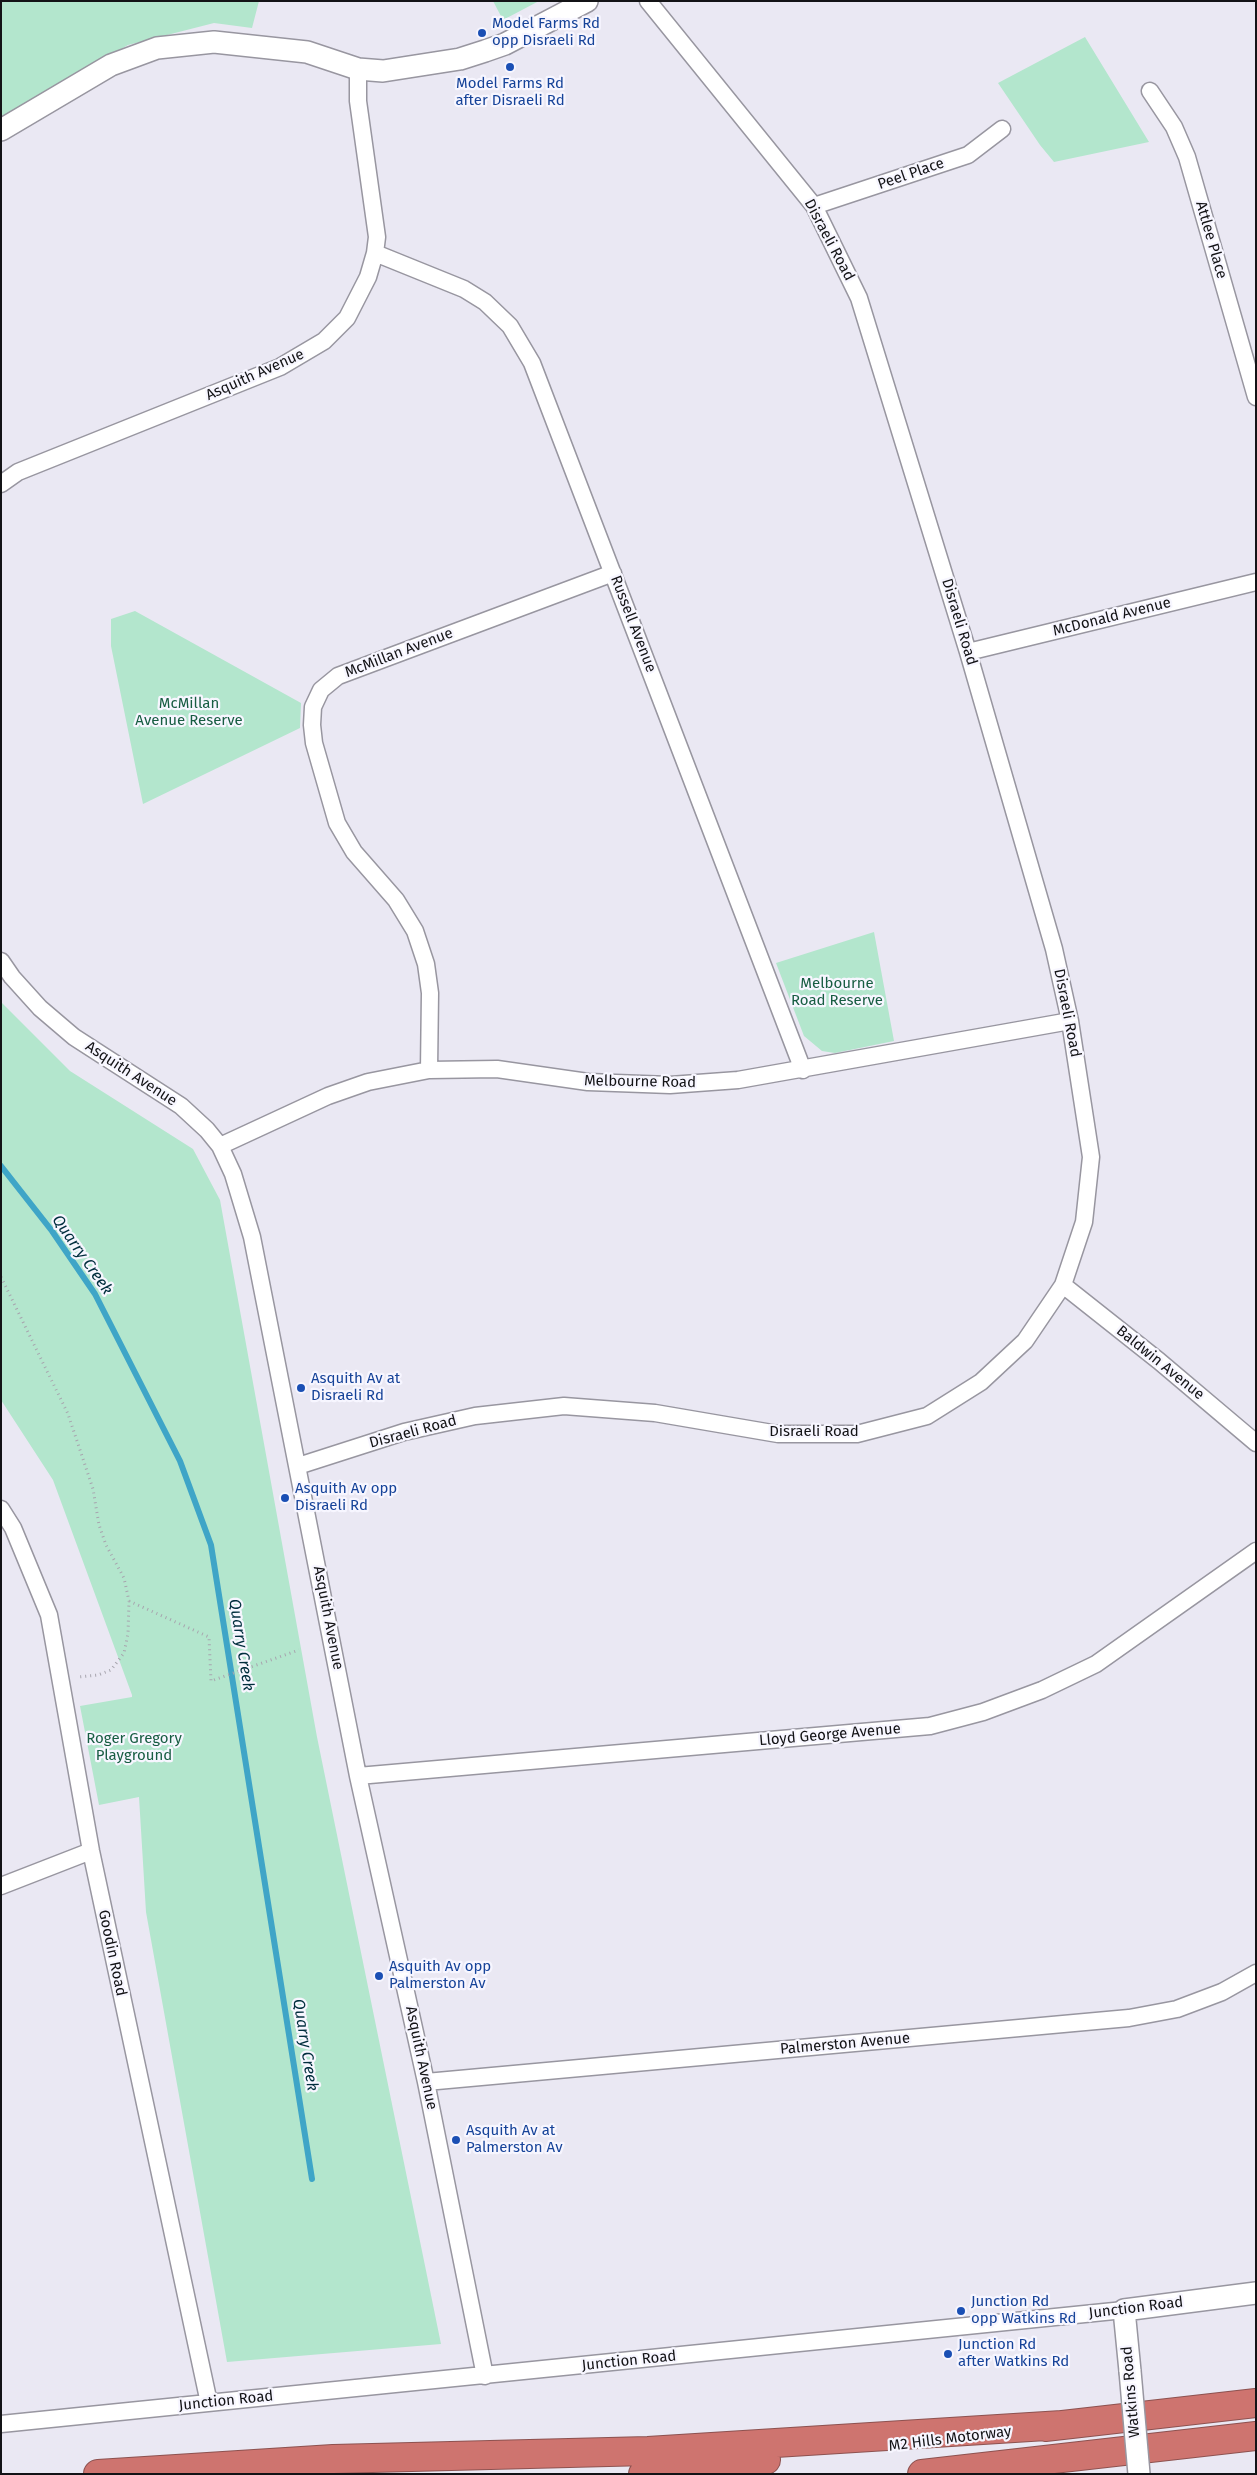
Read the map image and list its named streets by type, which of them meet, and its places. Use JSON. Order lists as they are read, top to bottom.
{
  "streets": {
    "highway": ["M2 Hills Motorway"],
    "street": [
      "Peel Place",
      "Disraeli Road",
      "Attlee Place",
      "Asquith Avenue",
      "McDonald Avenue",
      "Russell Avenue",
      "McMillan Avenue",
      "Melbourne Road",
      "Baldwin Avenue",
      "Lloyd George Avenue",
      "Goodin Road",
      "Palmerston Avenue",
      "Junction Road",
      "Watkins Road"
    ]
  },
  "crossings": [
    ["Peel Place", "Disraeli Road"],
    ["Disraeli Road", "Asquith Avenue"],
    ["Disraeli Road", "McDonald Avenue"],
    ["Disraeli Road", "Melbourne Road"],
    ["Disraeli Road", "Baldwin Avenue"],
    ["Asquith Avenue", "Russell Avenue"],
    ["Asquith Avenue", "Melbourne Road"],
    ["Asquith Avenue", "Lloyd George Avenue"],
    ["Asquith Avenue", "Palmerston Avenue"],
    ["Asquith Avenue", "Junction Road"],
    ["Russell Avenue", "McMillan Avenue"],
    ["Russell Avenue", "Melbourne Road"],
    ["McMillan Avenue", "Melbourne Road"],
    ["Goodin Road", "Junction Road"],
    ["Junction Road", "Watkins Road"]
  ],
  "water": ["Quarry Creek"],
  "parks": ["McMillan Avenue Reserve", "Melbourne Road Reserve", "Roger Gregory Playground"],
  "places": [
    "Model Farms Rd opp Disraeli Rd",
    "Model Farms Rd after Disraeli Rd",
    "Asquith Av at Disraeli Rd",
    "Asquith Av opp Disraeli Rd",
    "Asquith Av opp Palmerston Av",
    "Asquith Av at Palmerston Av",
    "Junction Rd opp Watkins Rd",
    "Junction Rd after Watkins Rd"
  ]
}
